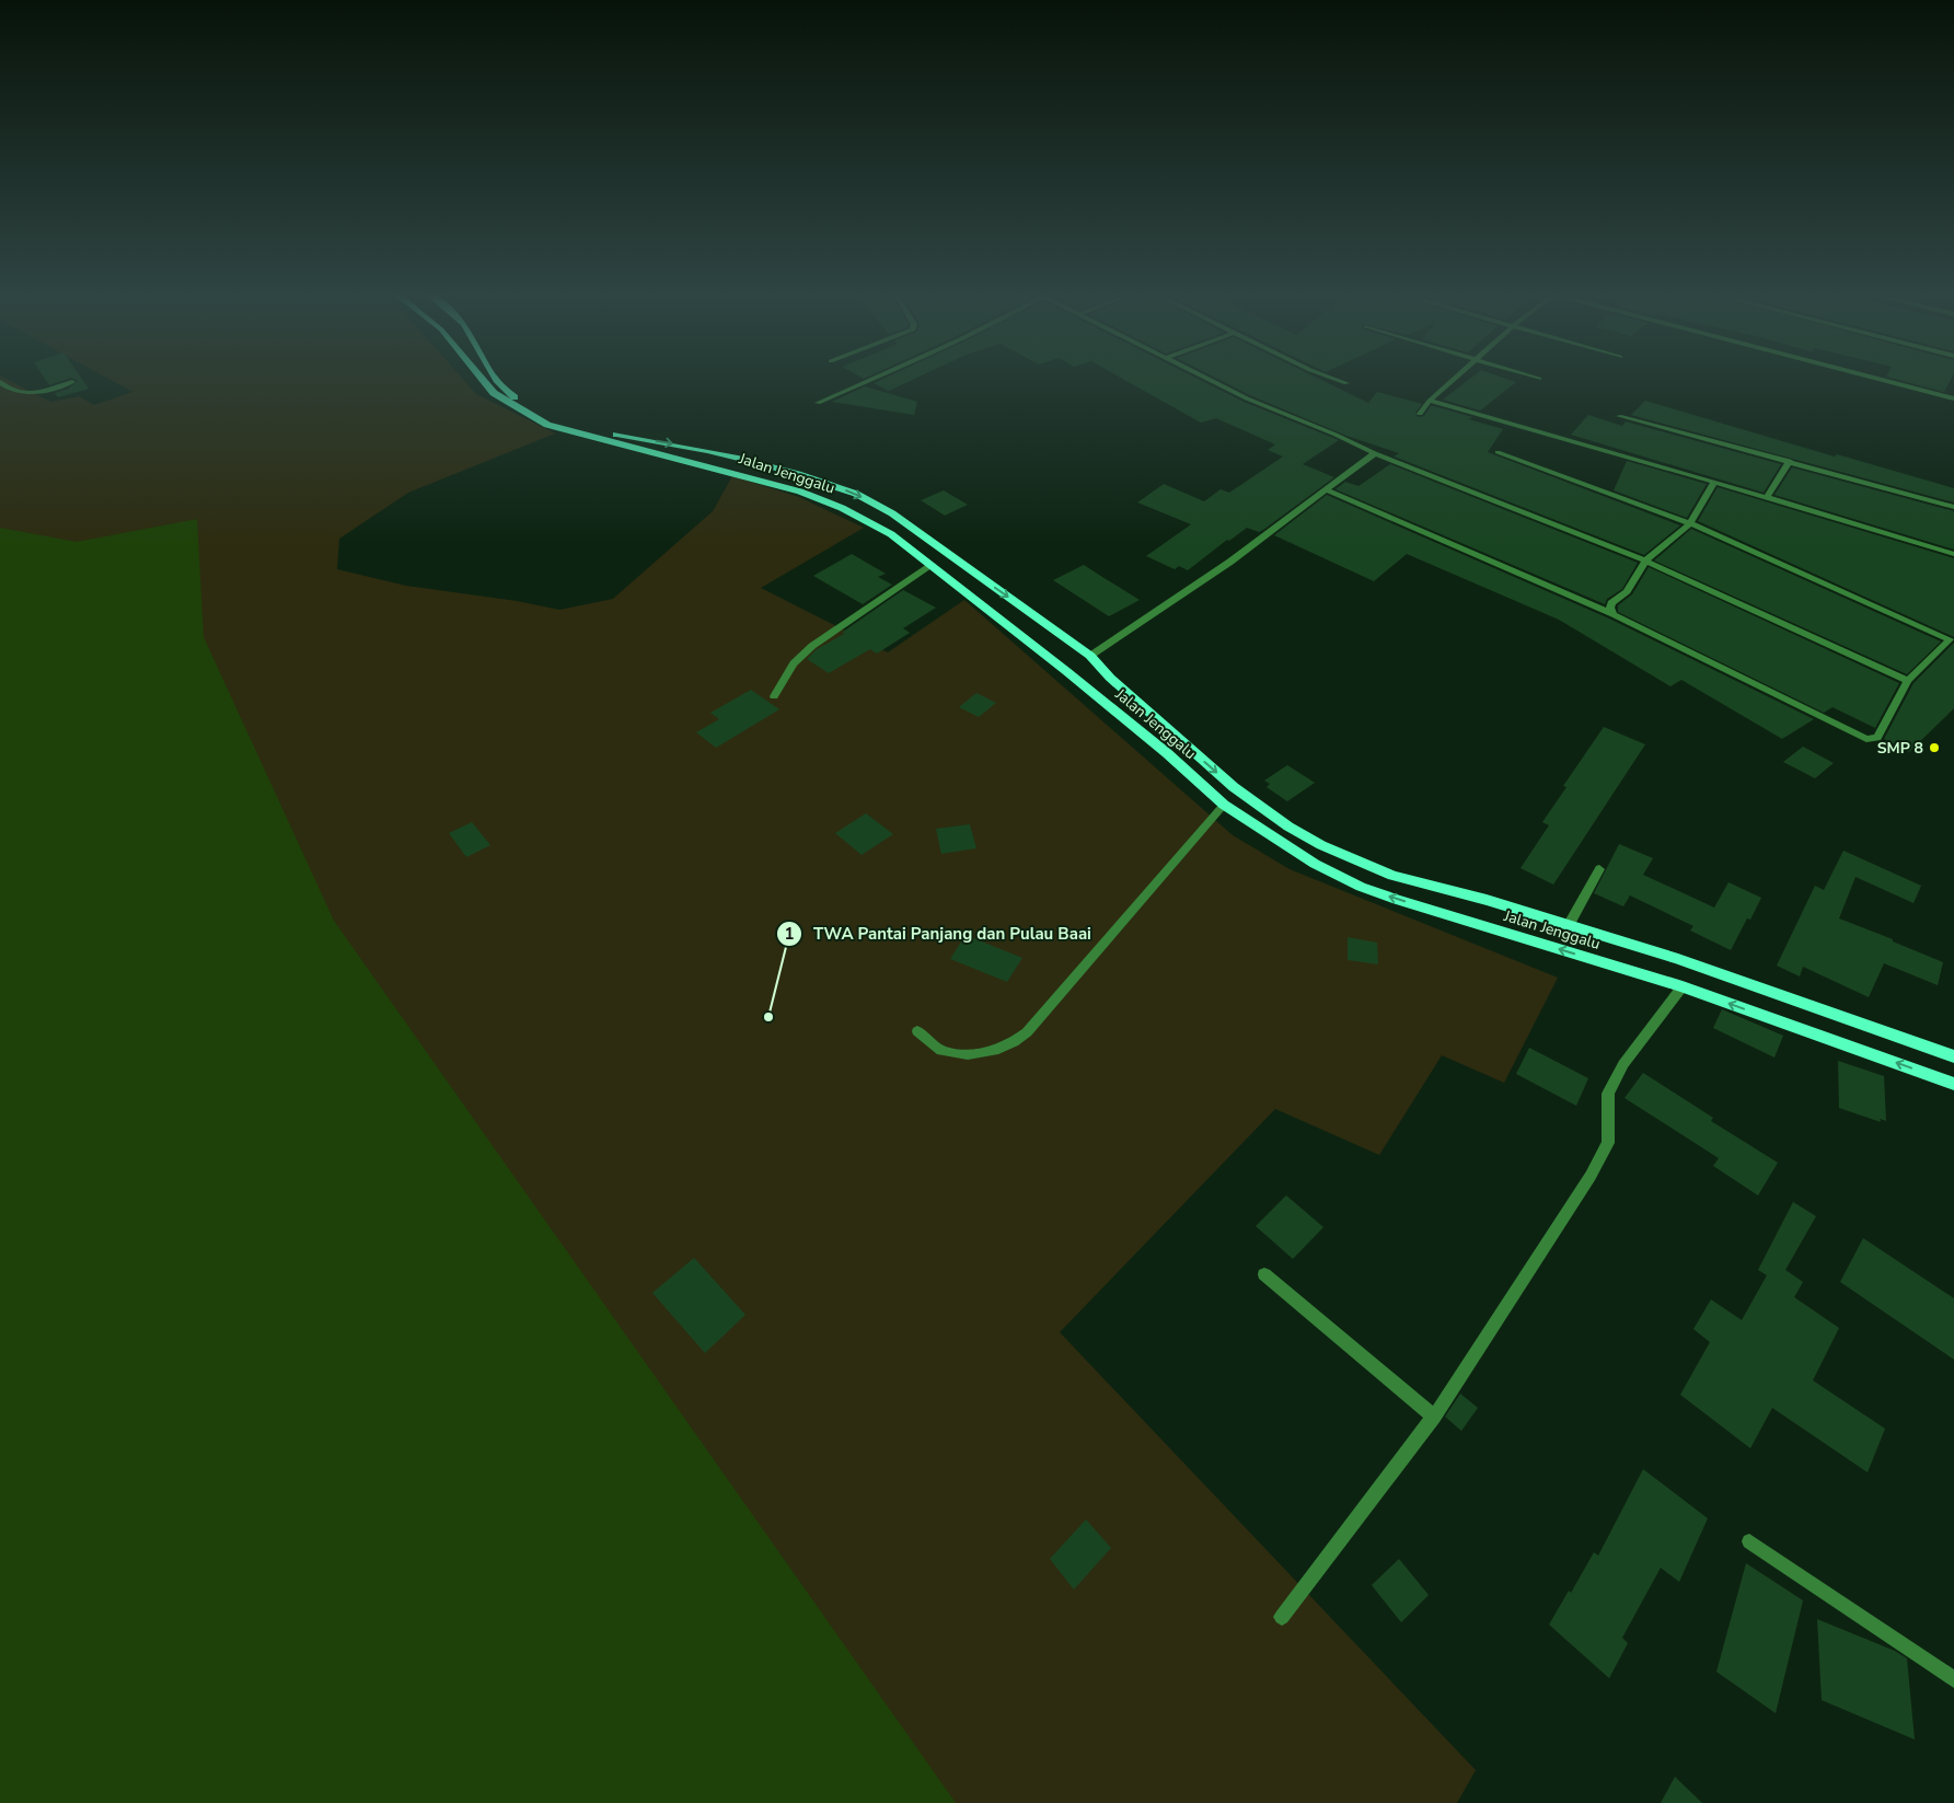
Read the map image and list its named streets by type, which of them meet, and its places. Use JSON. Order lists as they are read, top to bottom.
{
  "streets": {
    "main road": ["Jalan Jenggalu"]
  },
  "places": ["SMP 8", "TWA Pantai Panjang dan Pulau Baai"]
}
